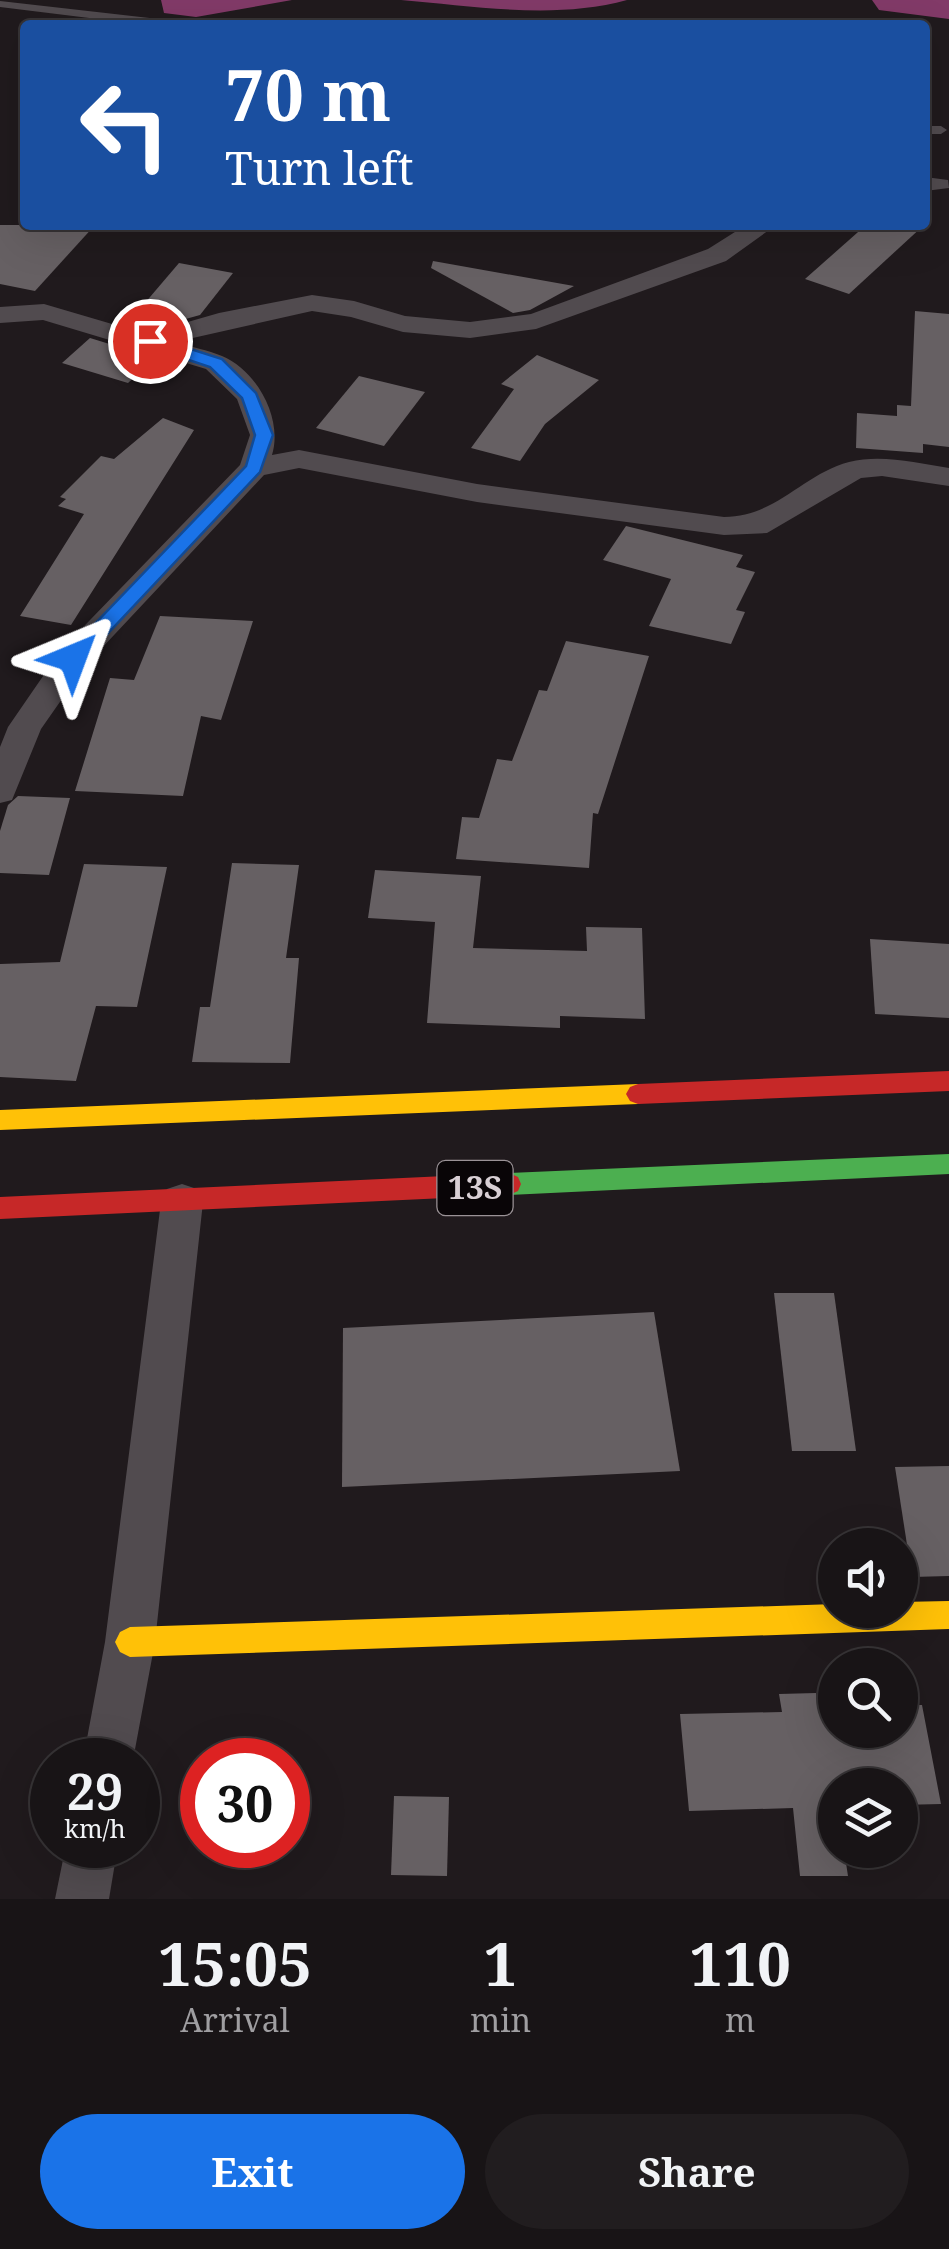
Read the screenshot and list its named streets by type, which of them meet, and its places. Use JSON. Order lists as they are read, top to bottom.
{
  "streets": {
    "main road": ["13S"]
  },
  "page": {
    "turn": ["70 m", "Turn left"],
    "speed": "29 km/h",
    "limit": "30",
    "eta": [
      "15:05",
      "Arrival",
      "1",
      "min",
      "110",
      "m"
    ],
    "buttons": ["Exit", "Share"]
  }
}
